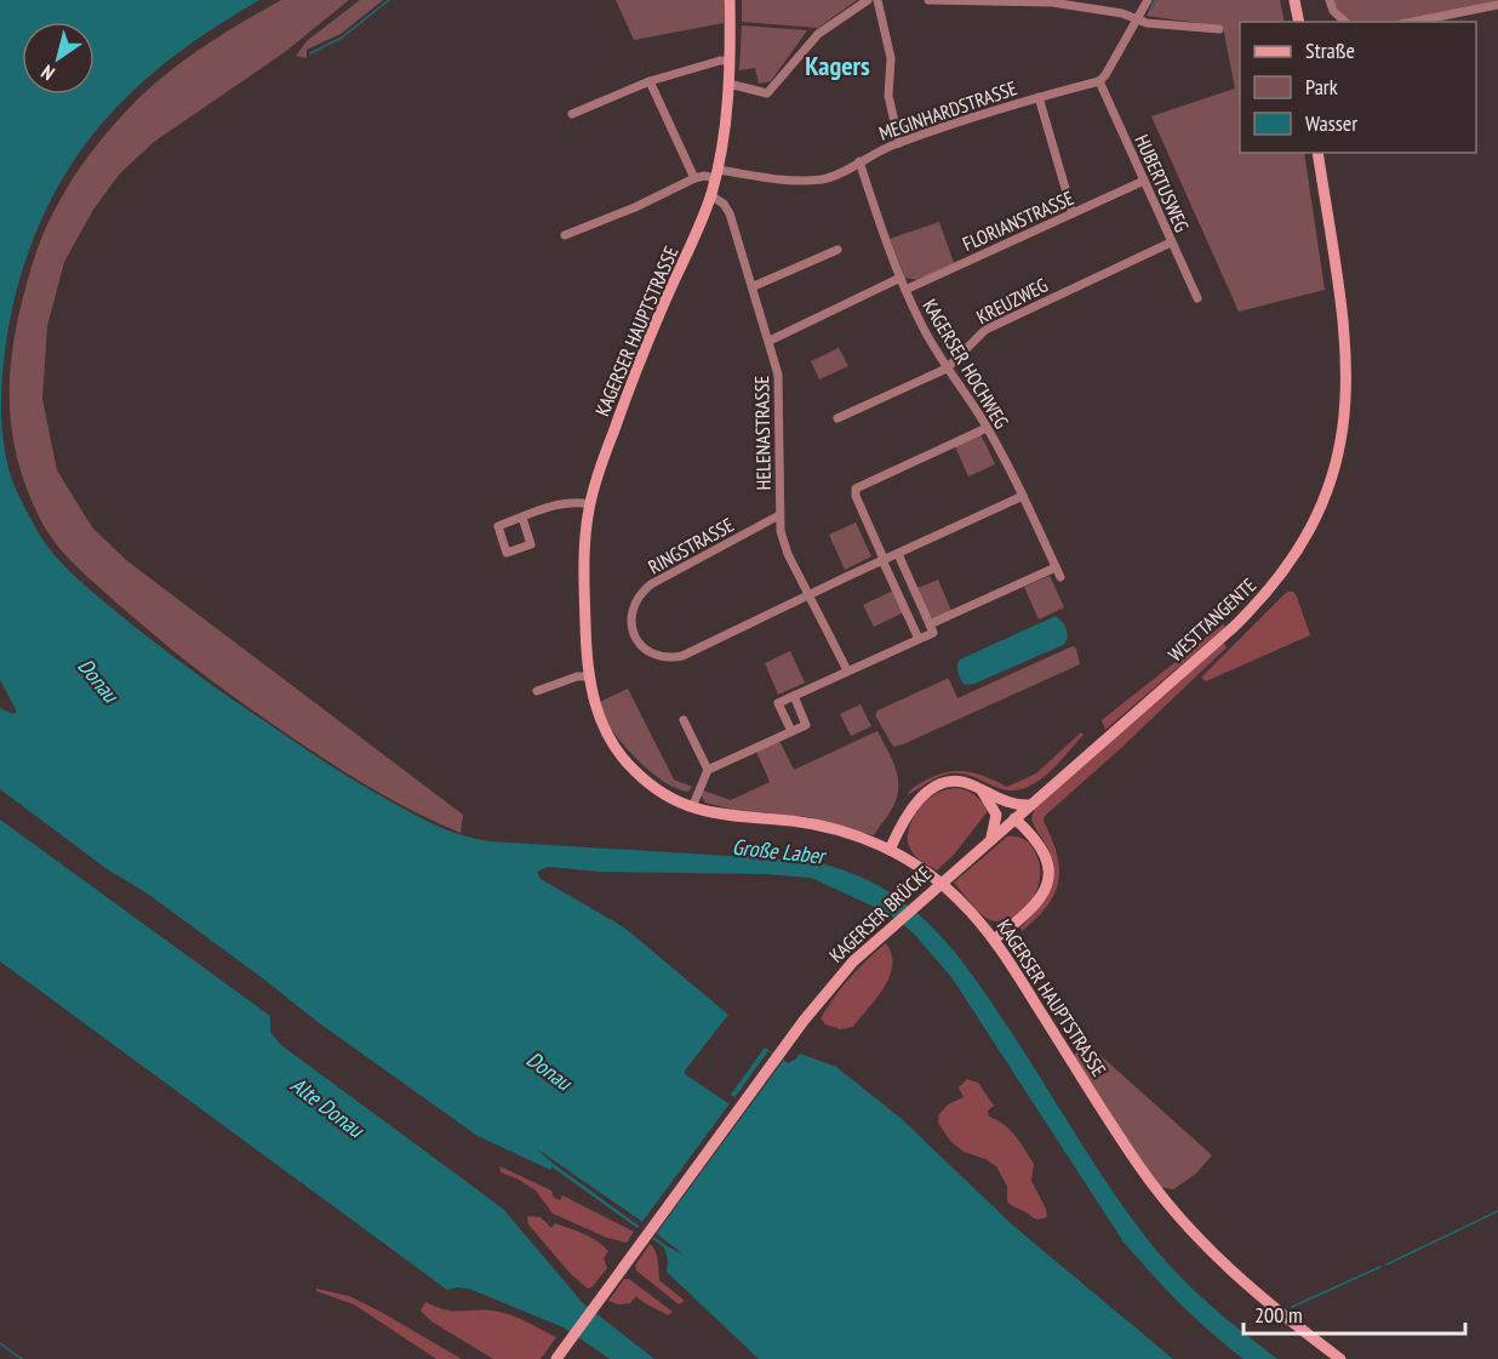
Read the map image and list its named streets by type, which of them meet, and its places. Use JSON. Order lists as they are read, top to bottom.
{
  "streets": {
    "main road": ["KAGERSER HAUPTSTRASSE", "WESTTANGENTE", "KAGERSER BRÜCKE"],
    "street": [
      "MEGINHARDSTRASSE",
      "HUBERTUSWEG",
      "FLORIANSTRASSE",
      "KREUZWEG",
      "KAGERSER HOCHWEG",
      "HELENASTRASSE",
      "RINGSTRASSE"
    ]
  },
  "crossings": [
    ["MEGINHARDSTRASSE", "HUBERTUSWEG"],
    ["MEGINHARDSTRASSE", "KAGERSER HAUPTSTRASSE"],
    ["MEGINHARDSTRASSE", "KAGERSER HOCHWEG"],
    ["HUBERTUSWEG", "FLORIANSTRASSE"],
    ["HUBERTUSWEG", "KREUZWEG"],
    ["FLORIANSTRASSE", "KAGERSER HOCHWEG"],
    ["KREUZWEG", "KAGERSER HOCHWEG"],
    ["KAGERSER HAUPTSTRASSE", "HELENASTRASSE"],
    ["KAGERSER HOCHWEG", "RINGSTRASSE"],
    ["HELENASTRASSE", "RINGSTRASSE"],
    ["WESTTANGENTE", "KAGERSER BRÜCKE"]
  ],
  "districts": ["Kagers"],
  "water": ["Donau", "Große Laber", "Alte Donau"],
  "legend": ["Straße", "Park", "Wasser"],
  "scale_bar": "200 m",
  "north": "bottom left"
}
